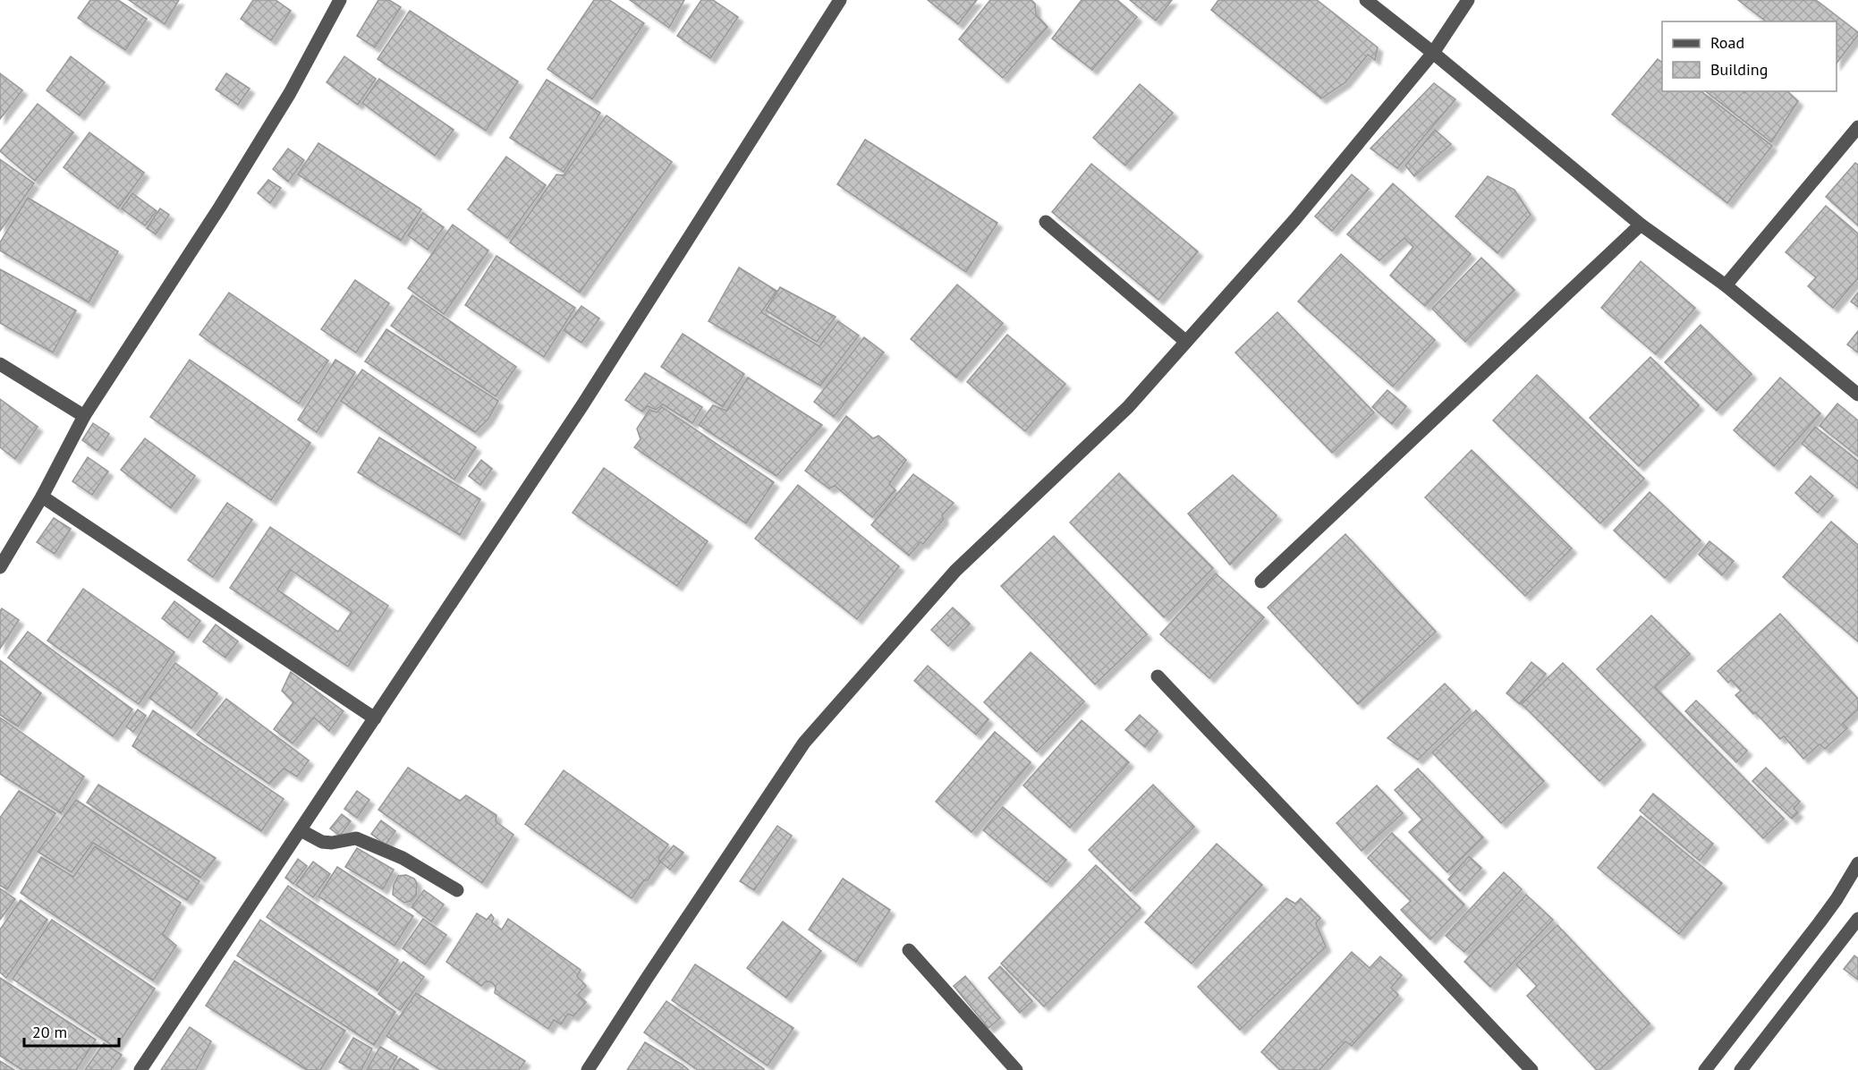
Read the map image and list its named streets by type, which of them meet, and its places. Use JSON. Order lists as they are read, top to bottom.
{
  "legend": ["Road", "Building"],
  "scale_bar": "20 m"
}
